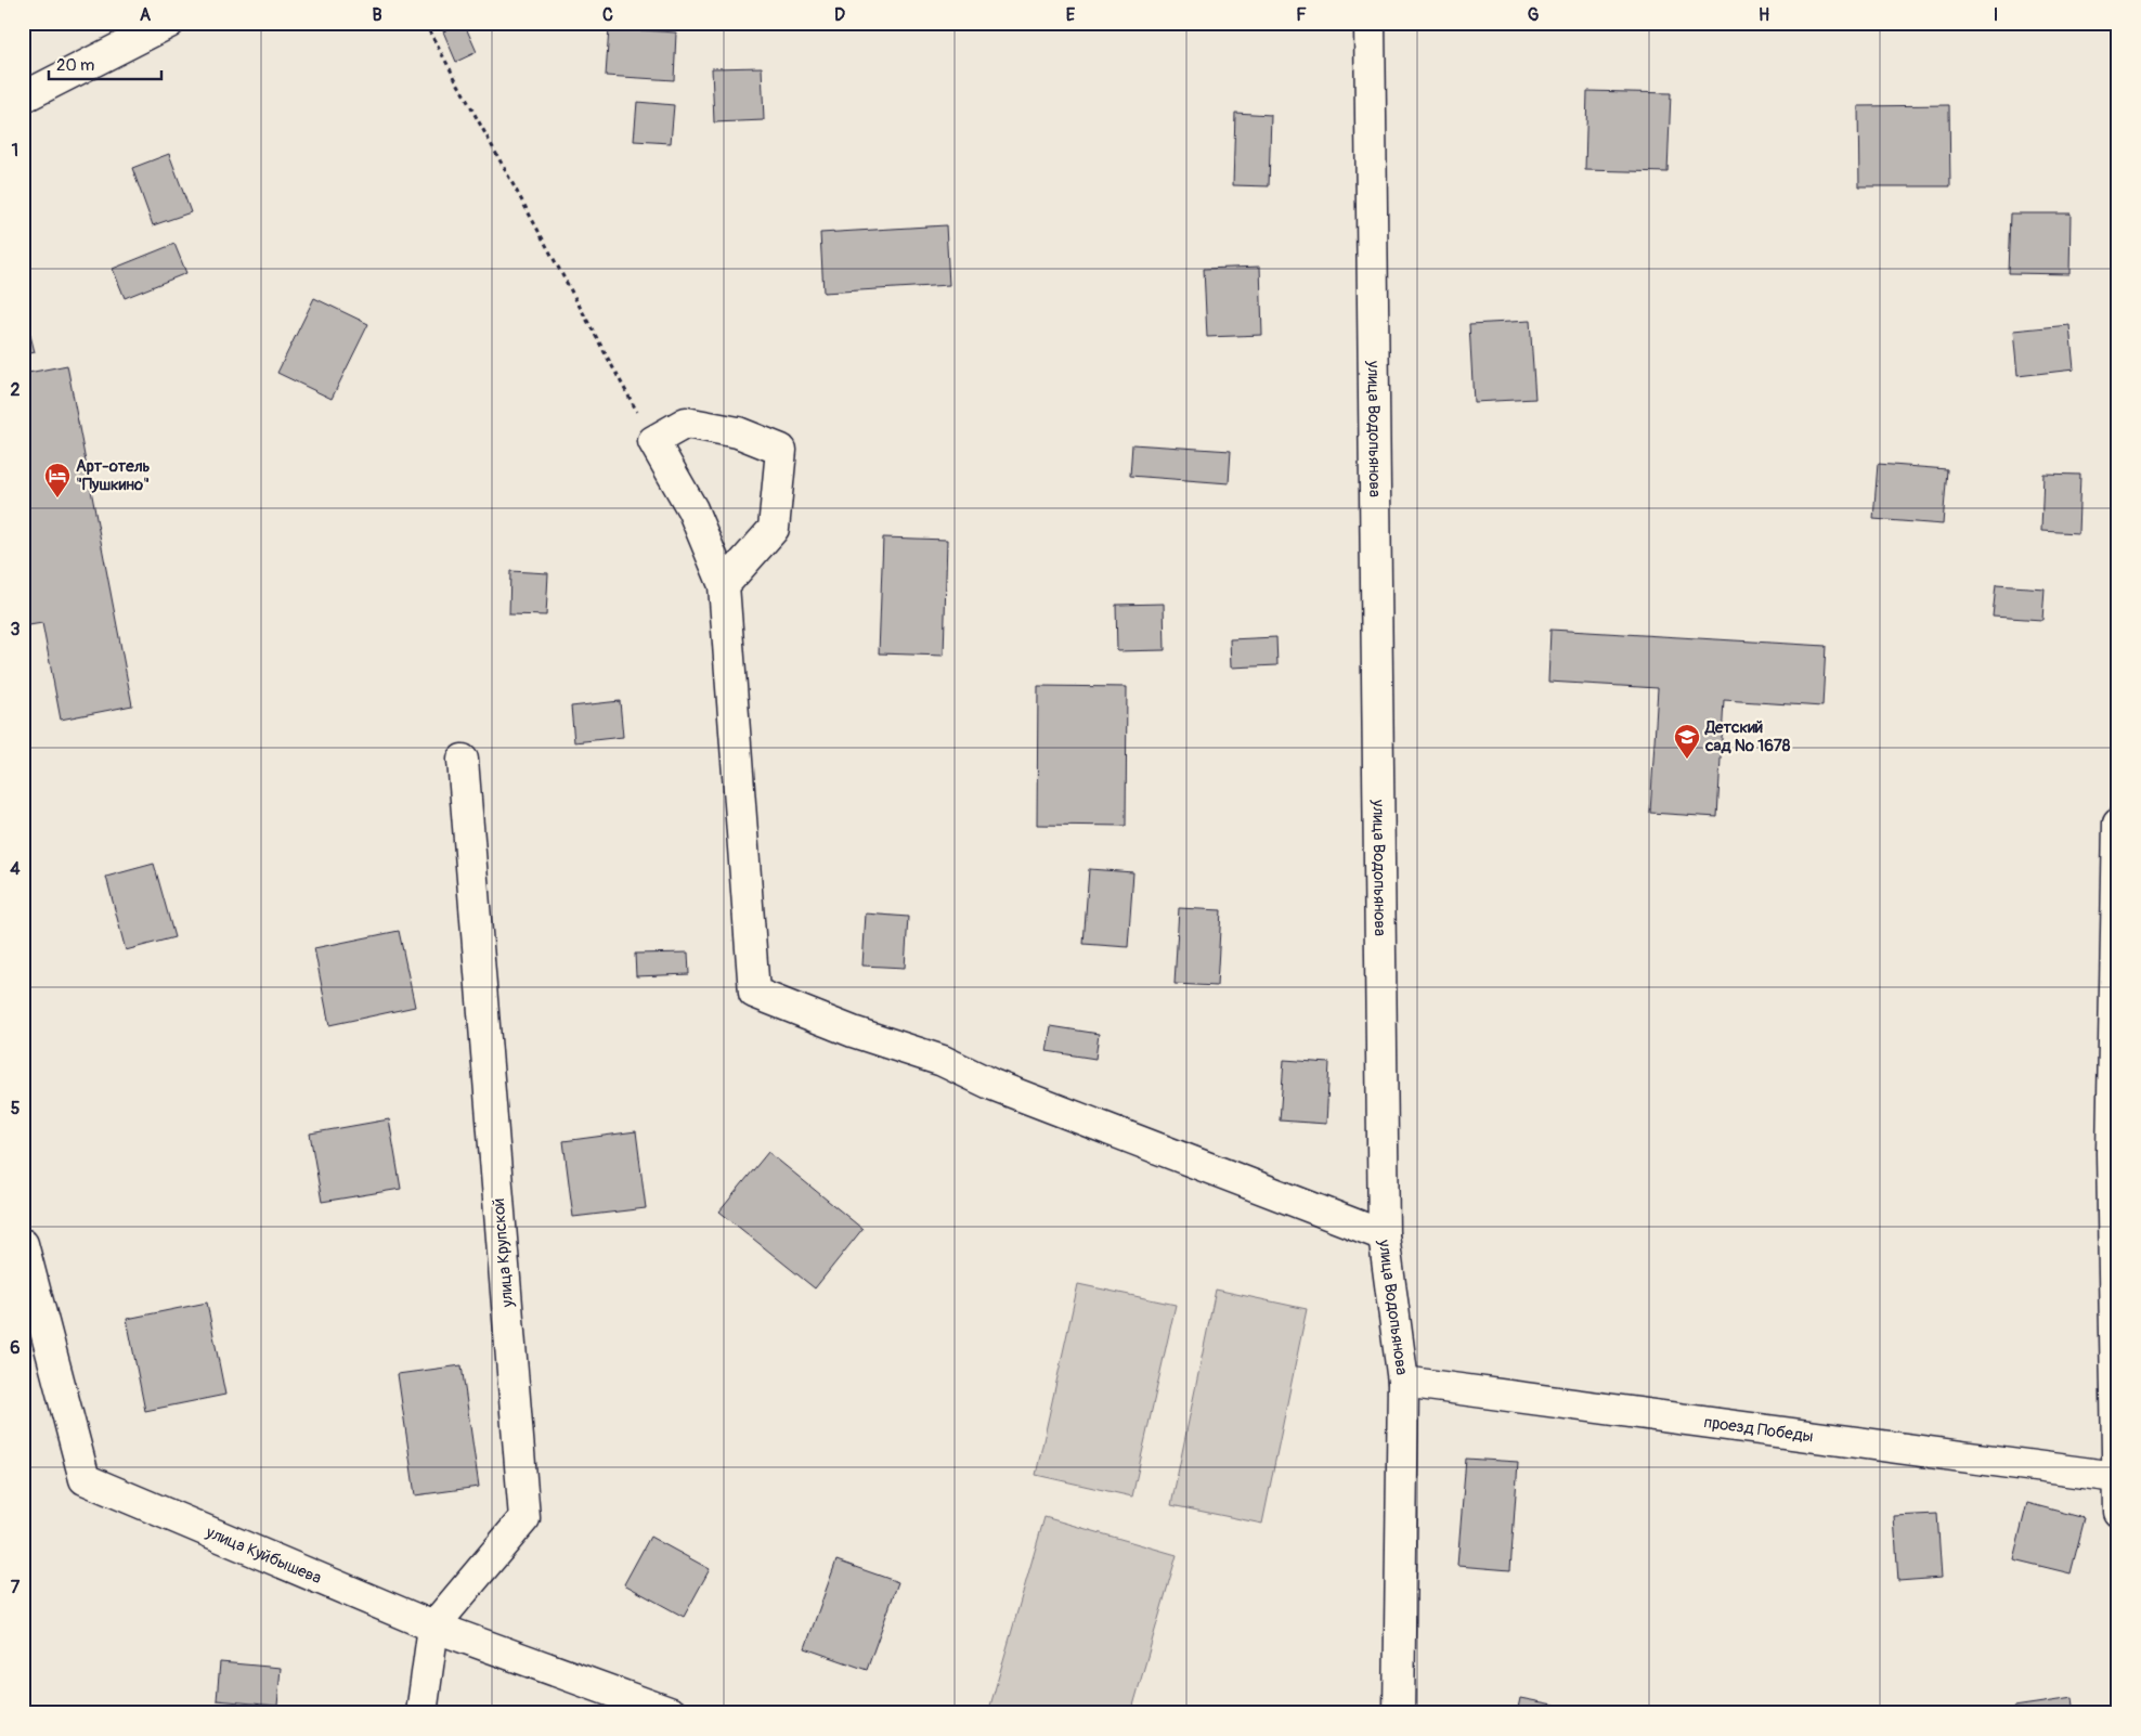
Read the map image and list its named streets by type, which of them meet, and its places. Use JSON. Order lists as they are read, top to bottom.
{
  "streets": {
    "street": [
      "улица Водопьянова",
      "улица Крупской",
      "проезд Победы",
      "улица Куйбышева"
    ]
  },
  "crossings": [
    ["улица Водопьянова", "проезд Победы"],
    ["улица Крупской", "улица Куйбышева"]
  ],
  "places": {
    "hotel": ["Арт-отель \"Пушкино\""],
    "school or university": ["Детский сад № 1678"]
  },
  "scale_bar": "20 m",
  "grid": {
    "columns": [
      "A",
      "B",
      "C",
      "D",
      "E",
      "F",
      "G",
      "H",
      "I"
    ],
    "rows": [
      "1",
      "2",
      "3",
      "4",
      "5",
      "6",
      "7"
    ]
  }
}
